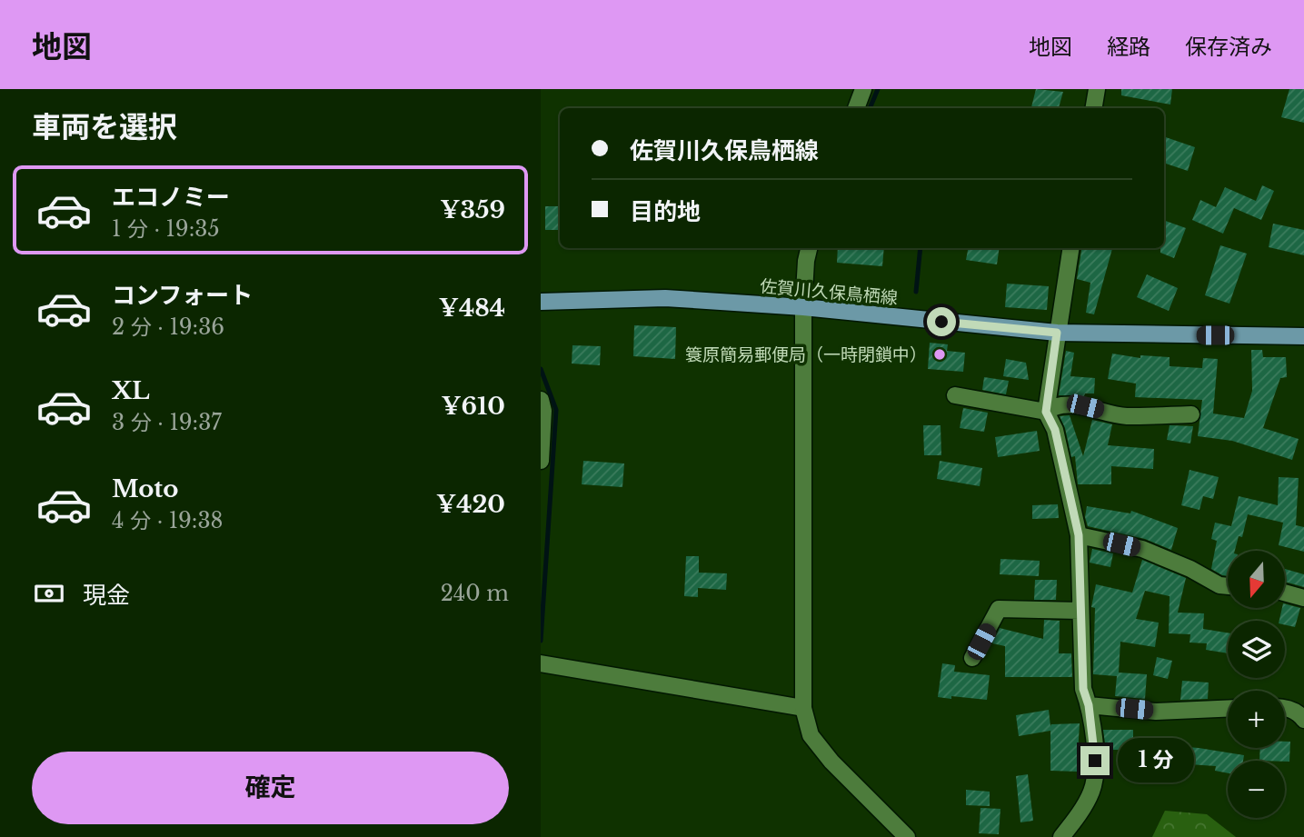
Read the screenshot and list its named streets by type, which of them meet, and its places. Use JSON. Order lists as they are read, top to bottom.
{
  "streets": {
    "main road": ["佐賀川久保鳥栖線"]
  },
  "places": ["簑原簡易郵便局（一時閉鎖中）"],
  "north": "bottom",
  "page": {
    "header": "地図",
    "nav": ["地図", "経路", "保存済み"],
    "heading": "車両を選択",
    "banner": ["佐賀川久保鳥栖線", "目的地"],
    "list": [
      {
        "name": "エコノミー",
        "note": "1 分 · 19:35",
        "value": "¥359"
      },
      {
        "name": "コンフォート",
        "note": "2 分 · 19:36",
        "value": "¥484"
      },
      {
        "name": "XL",
        "note": "3 分 · 19:37",
        "value": "¥610"
      },
      {
        "name": "Moto",
        "note": "4 分 · 19:38",
        "value": "¥420"
      }
    ],
    "map_buttons": ["+", "−"],
    "pay": ["現金", "240 m"],
    "bubble": "1 分",
    "buttons": "確定"
  }
}
